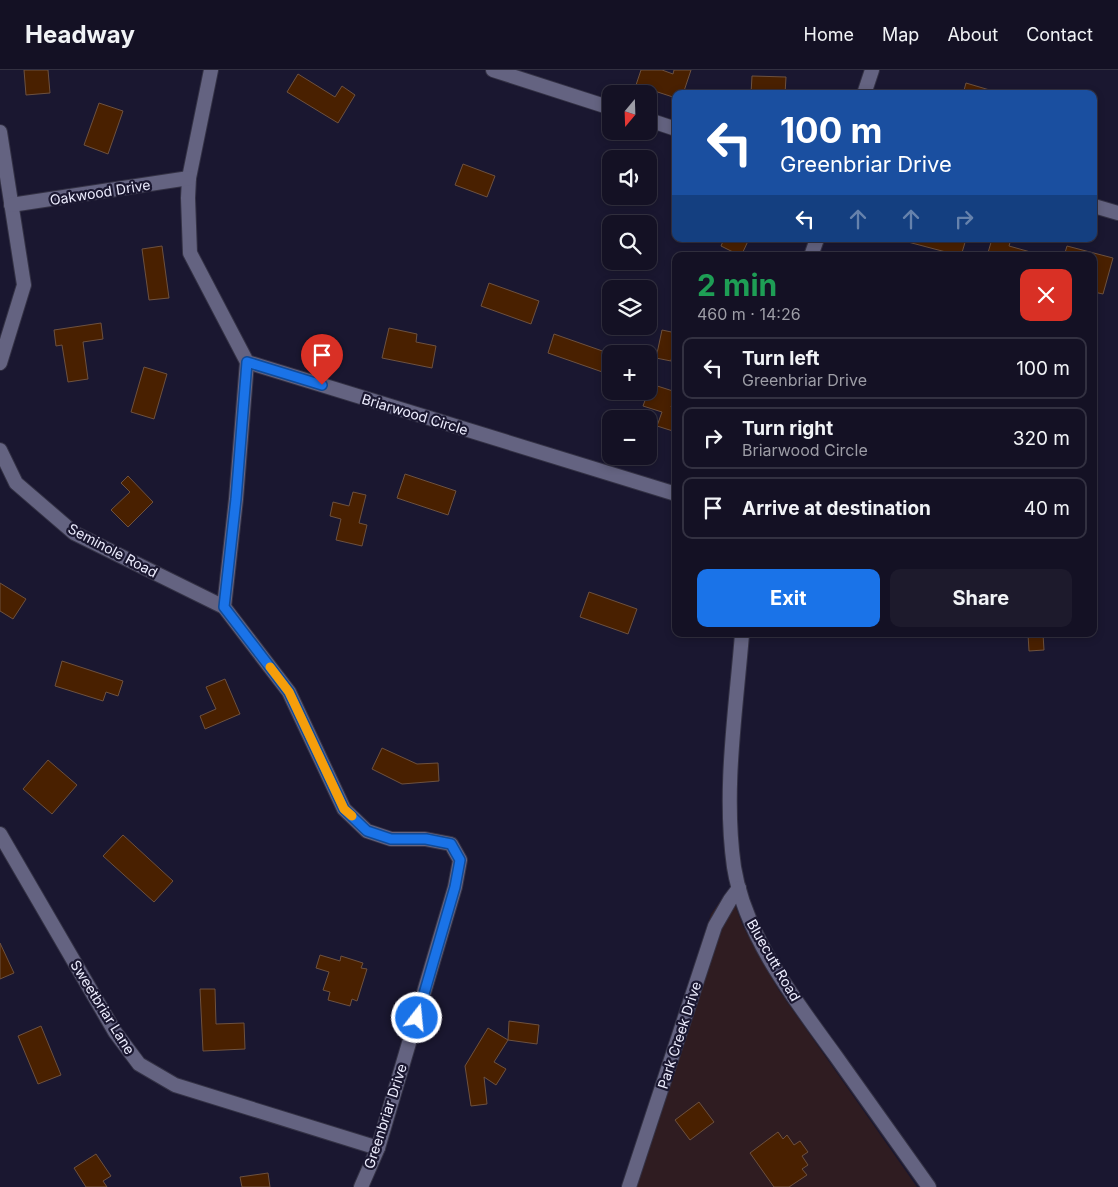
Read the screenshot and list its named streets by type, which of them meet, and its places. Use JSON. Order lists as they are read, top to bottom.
{
  "streets": {
    "street": [
      "Oakwood Drive",
      "Briarwood Circle",
      "Seminole Road",
      "Bluecutt Road",
      "Sweetbriar Lane",
      "Park Creek Drive",
      "Greenbriar Drive"
    ]
  },
  "crossings": [
    ["Seminole Road", "Greenbriar Drive"],
    ["Bluecutt Road", "Park Creek Drive"],
    ["Sweetbriar Lane", "Greenbriar Drive"]
  ],
  "north": "bottom",
  "page": {
    "header": "Headway",
    "nav": [
      "Home",
      "Map",
      "About",
      "Contact"
    ],
    "map_buttons": ["+", "−"],
    "turn": ["100 m", "Greenbriar Drive"],
    "heading": ["2 min", "460 m · 14:26"],
    "list": [
      {
        "name": "Turn left",
        "note": "Greenbriar Drive",
        "value": "100 m"
      },
      {
        "name": "Turn right",
        "note": "Briarwood Circle",
        "value": "320 m"
      },
      {
        "name": "Arrive at destination",
        "value": "40 m"
      }
    ],
    "buttons": ["Exit", "Share"]
  }
}
